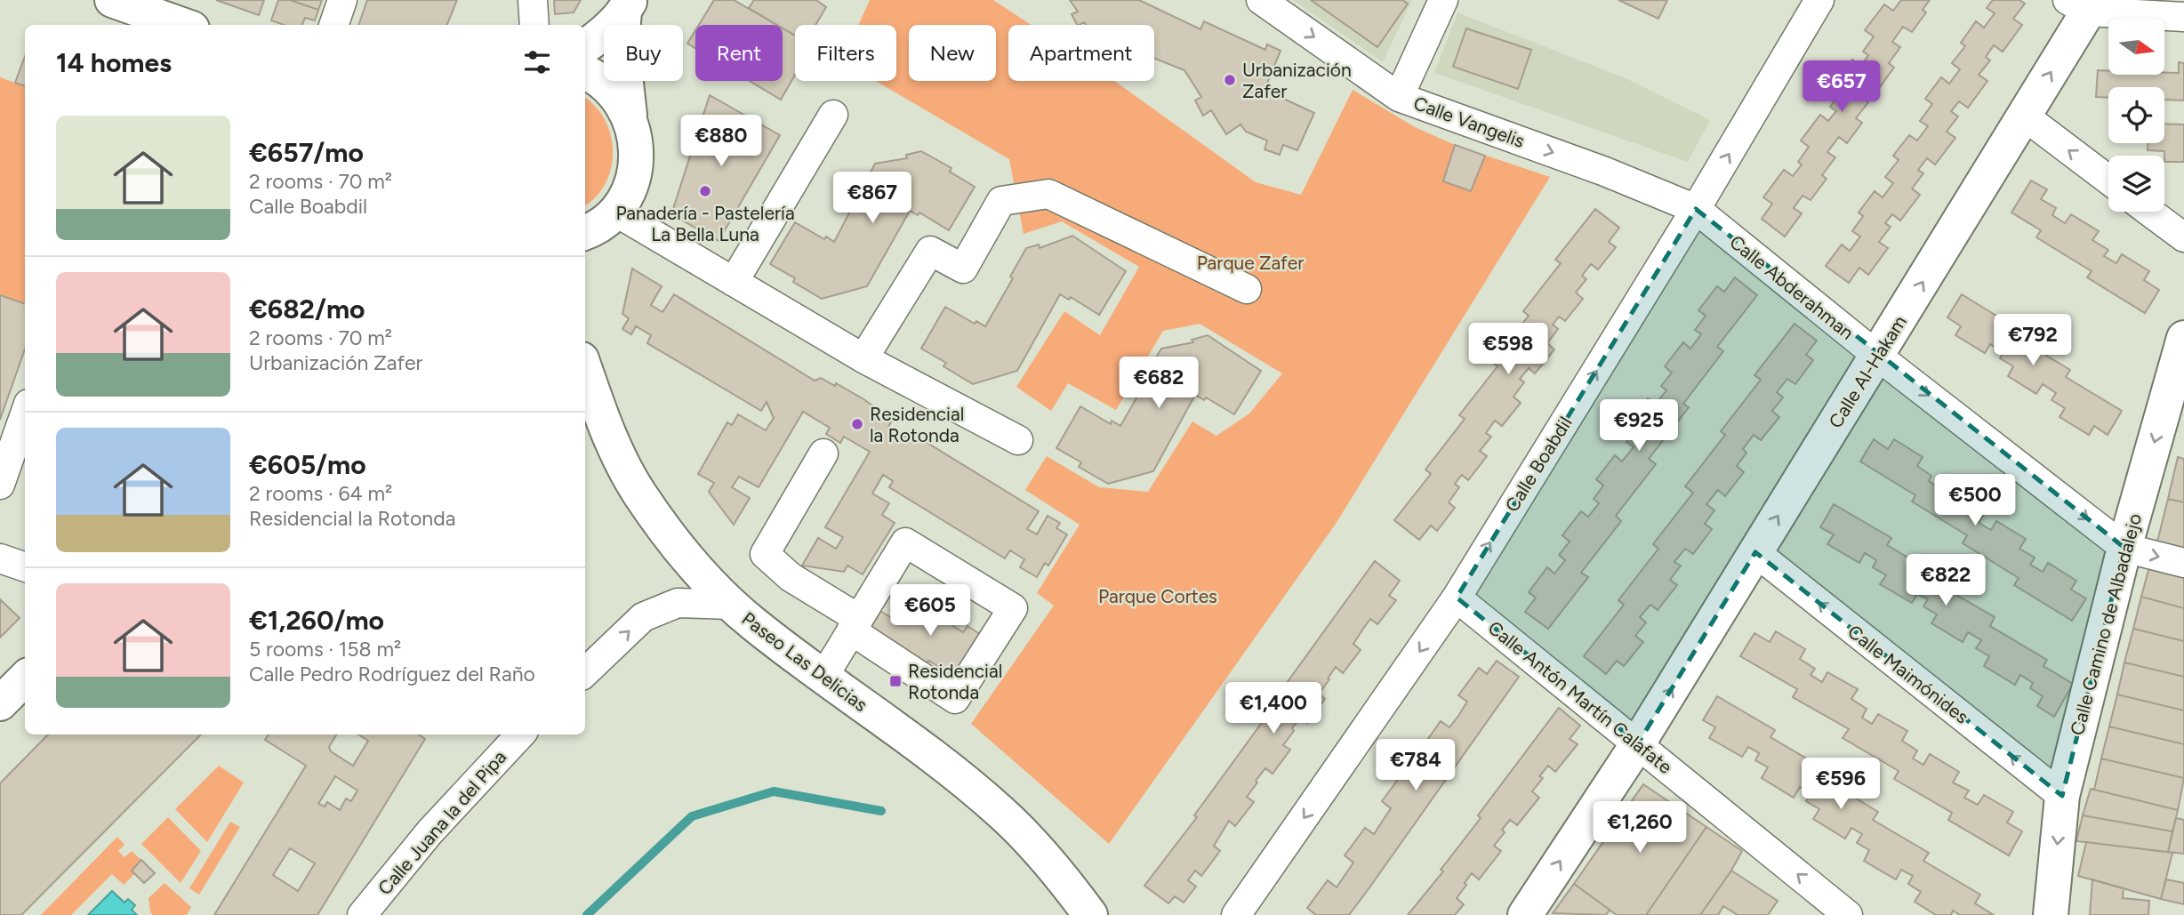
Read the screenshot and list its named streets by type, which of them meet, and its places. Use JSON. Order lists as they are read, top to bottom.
{
  "streets": {
    "street": [
      "Calle Vangelis",
      "Calle Abderahman",
      "Calle Al-Hakam",
      "Calle Boabdil",
      "Calle Camino de Albadalejo",
      "Paseo Las Delicias",
      "Calle Maimónides",
      "Calle Antón Martín Calafate",
      "Calle Juana la del Pipa"
    ]
  },
  "crossings": [
    ["Calle Vangelis", "Calle Abderahman"],
    ["Calle Vangelis", "Calle Boabdil"],
    ["Calle Abderahman", "Calle Al-Hakam"],
    ["Calle Abderahman", "Calle Boabdil"],
    ["Calle Abderahman", "Calle Camino de Albadalejo"],
    ["Calle Al-Hakam", "Calle Maimónides"],
    ["Calle Al-Hakam", "Calle Antón Martín Calafate"],
    ["Calle Boabdil", "Calle Antón Martín Calafate"],
    ["Calle Camino de Albadalejo", "Calle Maimónides"]
  ],
  "one_way": [
    "Calle Vangelis",
    "Calle Abderahman",
    "Calle Al-Hakam",
    "Calle Camino de Albadalejo",
    "Calle Maimónides",
    "Calle Antón Martín Calafate"
  ],
  "parks": ["Parque Zafer", "Parque Cortes"],
  "places": {
    "other": ["Urbanización Zafer", "Panadería - Pastelería La Bella Luna", "Residencial la Rotonda"],
    "transit": ["Residencial Rotonda"]
  },
  "north": "right",
  "page": {
    "chip": [
      "Buy",
      "Rent",
      "Filters",
      "New",
      "Apartment"
    ],
    "heading": "14 homes",
    "price": [
      "€657",
      "€880",
      "€867",
      "€792",
      "€598",
      "€682",
      "€925",
      "€500",
      "€822",
      "€605",
      "€1,400",
      "€784",
      "€596",
      "€1,260"
    ],
    "list": [
      {
        "name": "€657/mo",
        "note": "2 rooms · 70 m² · Calle Boabdil"
      },
      {
        "name": "€682/mo",
        "note": "2 rooms · 70 m² · Urbanización Zafer"
      },
      {
        "name": "€605/mo",
        "note": "2 rooms · 64 m² · Residencial la Rotonda"
      },
      {
        "name": "€1,260/mo",
        "note": "5 rooms · 158 m² · Calle Pedro Rodríguez del Raño"
      }
    ]
  }
}
